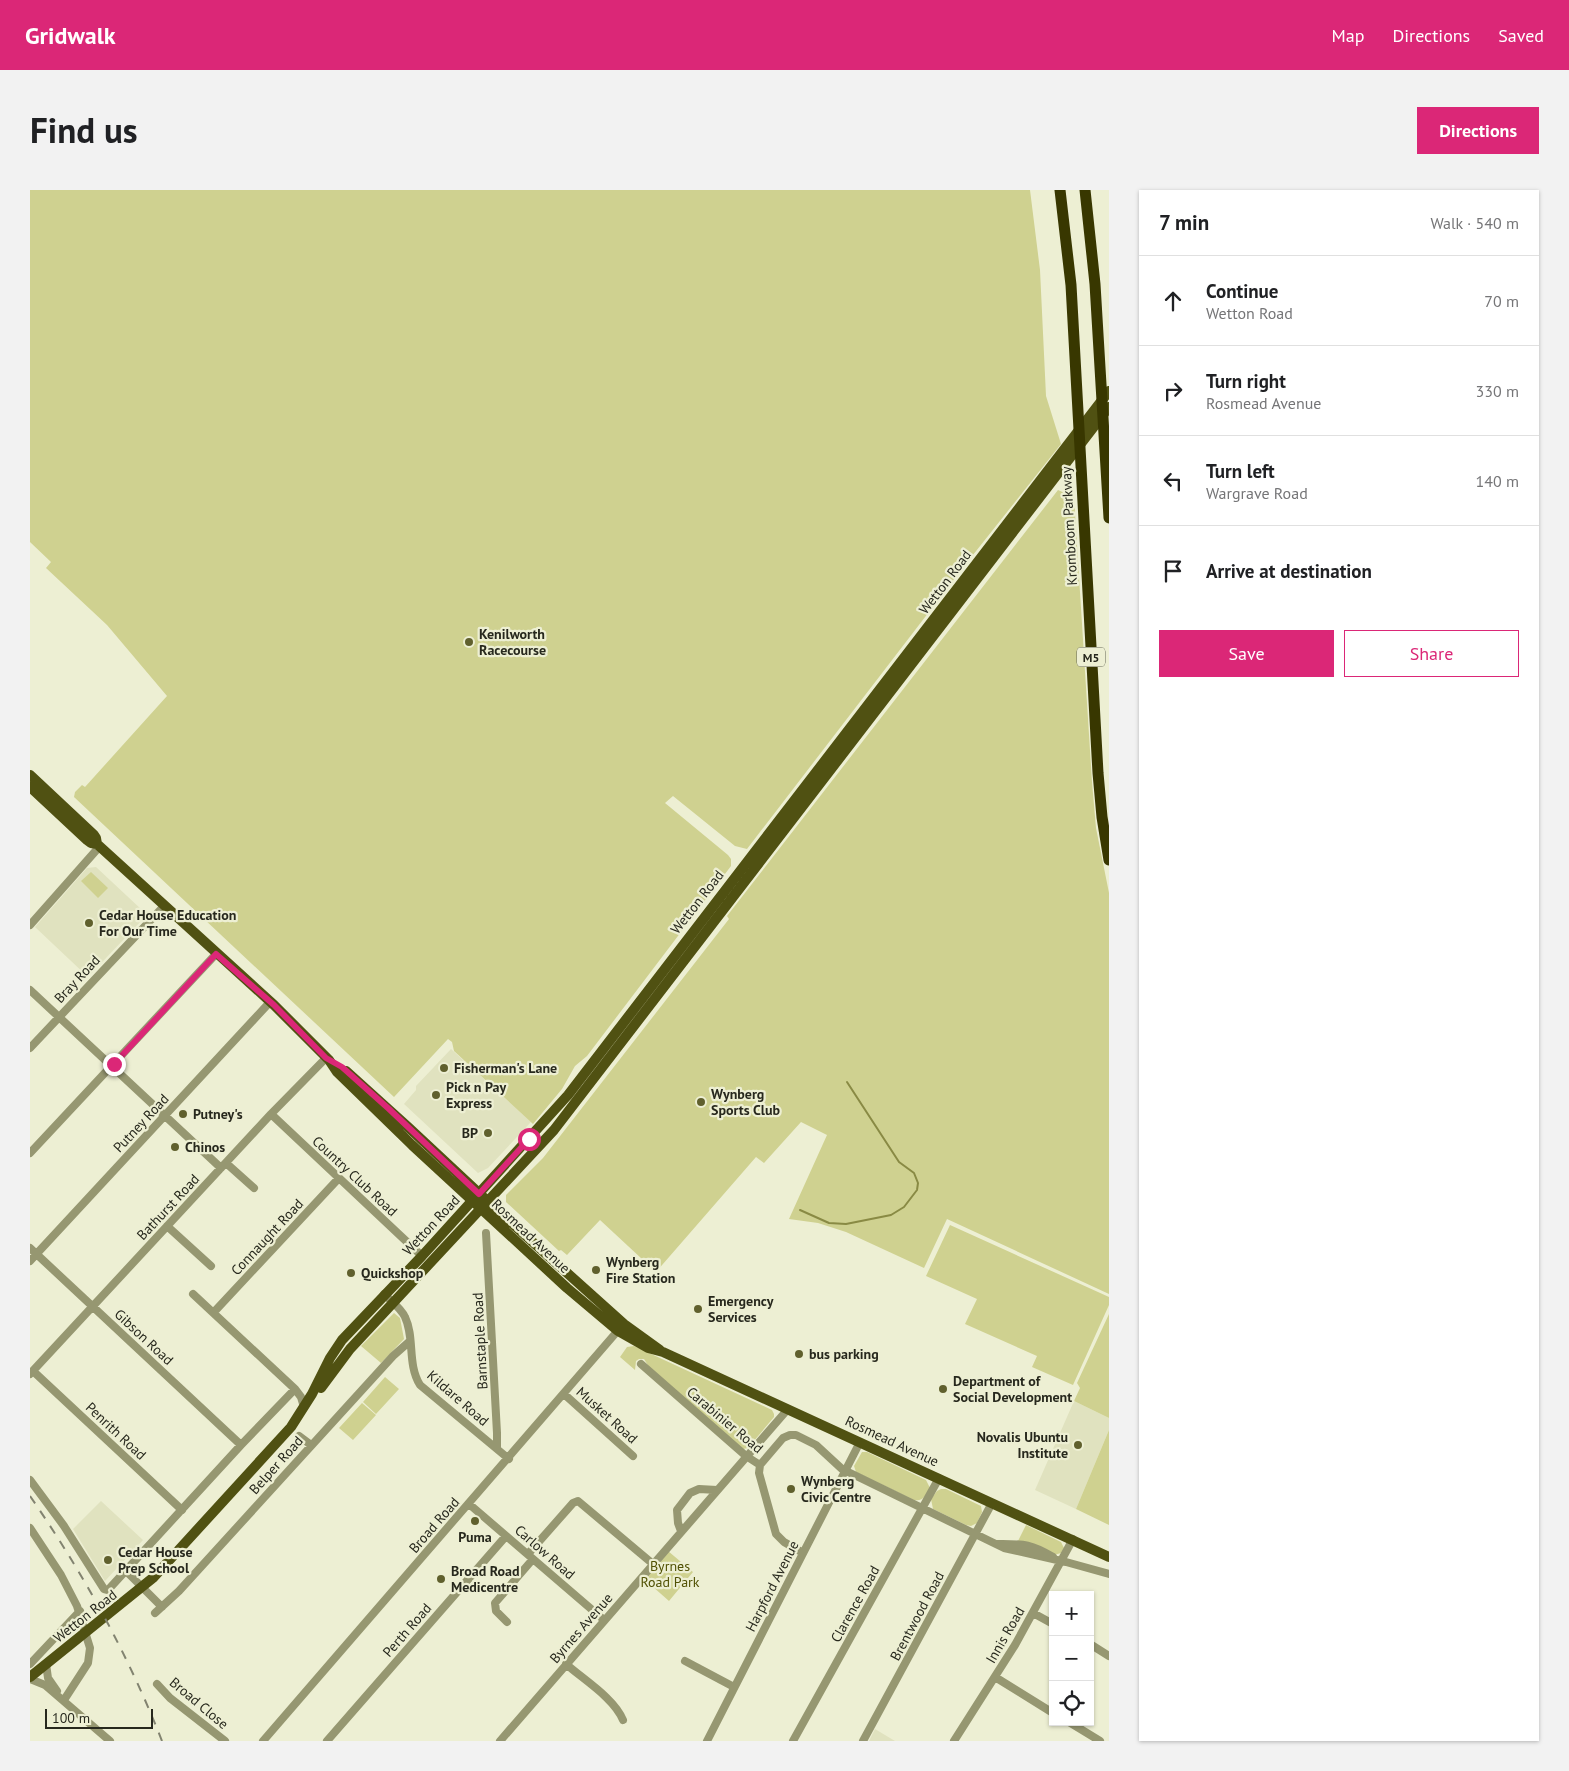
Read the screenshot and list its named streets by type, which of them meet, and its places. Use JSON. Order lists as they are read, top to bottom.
{
  "streets": {
    "highway": ["Kromboom Parkway", "M5"],
    "main road": ["Wetton Road", "Rosmead Avenue"],
    "street": [
      "Bray Road",
      "Putney Road",
      "Country Club Road",
      "Bathurst Road",
      "Connaught Road",
      "Gibson Road",
      "Barnstaple Road",
      "Kildare Road",
      "Musket Road",
      "Carabinier Road",
      "Penrith Road",
      "Belper Road",
      "Broad Road",
      "Carlow Road",
      "Harpford Avenue",
      "Clarence Road",
      "Brentwood Road",
      "Byrnes Avenue",
      "Perth Road",
      "Innis Road",
      "Broad Close"
    ]
  },
  "crossings": [
    ["Wetton Road", "Country Club Road"],
    ["Wetton Road", "Rosmead Avenue"],
    ["Wetton Road", "Gibson Road"],
    ["Wetton Road", "Kildare Road"],
    ["Wetton Road", "Penrith Road"],
    ["Bray Road", "Rosmead Avenue"],
    ["Putney Road", "Rosmead Avenue"],
    ["Putney Road", "Gibson Road"],
    ["Country Club Road", "Bathurst Road"],
    ["Country Club Road", "Connaught Road"],
    ["Bathurst Road", "Rosmead Avenue"],
    ["Bathurst Road", "Gibson Road"],
    ["Bathurst Road", "Penrith Road"],
    ["Rosmead Avenue", "Broad Road"],
    ["Rosmead Avenue", "Harpford Avenue"],
    ["Rosmead Avenue", "Clarence Road"],
    ["Rosmead Avenue", "Brentwood Road"],
    ["Rosmead Avenue", "Byrnes Avenue"],
    ["Rosmead Avenue", "Innis Road"],
    ["Barnstaple Road", "Kildare Road"],
    ["Kildare Road", "Belper Road"],
    ["Kildare Road", "Broad Road"],
    ["Musket Road", "Broad Road"],
    ["Carabinier Road", "Harpford Avenue"],
    ["Carabinier Road", "Byrnes Avenue"],
    ["Broad Road", "Carlow Road"],
    ["Carlow Road", "Byrnes Avenue"],
    ["Carlow Road", "Perth Road"]
  ],
  "parks": ["Byrnes Road Park"],
  "places": [
    "Kenilworth Racecourse",
    "Cedar House Education For Our Time",
    "Fisherman's Lane",
    "Pick n Pay Express",
    "Wynberg Sports Club",
    "Putney's",
    "BP",
    "Chinos",
    "Wynberg Fire Station",
    "Quickshop",
    "Emergency Services",
    "bus parking",
    "Department of Social Development",
    "Novalis Ubuntu Institute",
    "Wynberg Civic Centre",
    "Puma",
    "Cedar House Prep School",
    "Broad Road Medicentre"
  ],
  "scale_bar": "100 m",
  "page": {
    "header": "Gridwalk",
    "nav": ["Map", "Directions", "Saved"],
    "title": "Find us",
    "buttons": [
      "Directions",
      ["Save", "Share"]
    ],
    "heading": ["7 min", "Walk · 540 m"],
    "list": [
      ["Continue", "Wetton Road", "70 m"],
      ["Turn right", "Rosmead Avenue", "330 m"],
      ["Turn left", "Wargrave Road", "140 m"],
      "Arrive at destination"
    ],
    "map_buttons": ["+", "−"],
    "scale": "100 m"
  }
}
